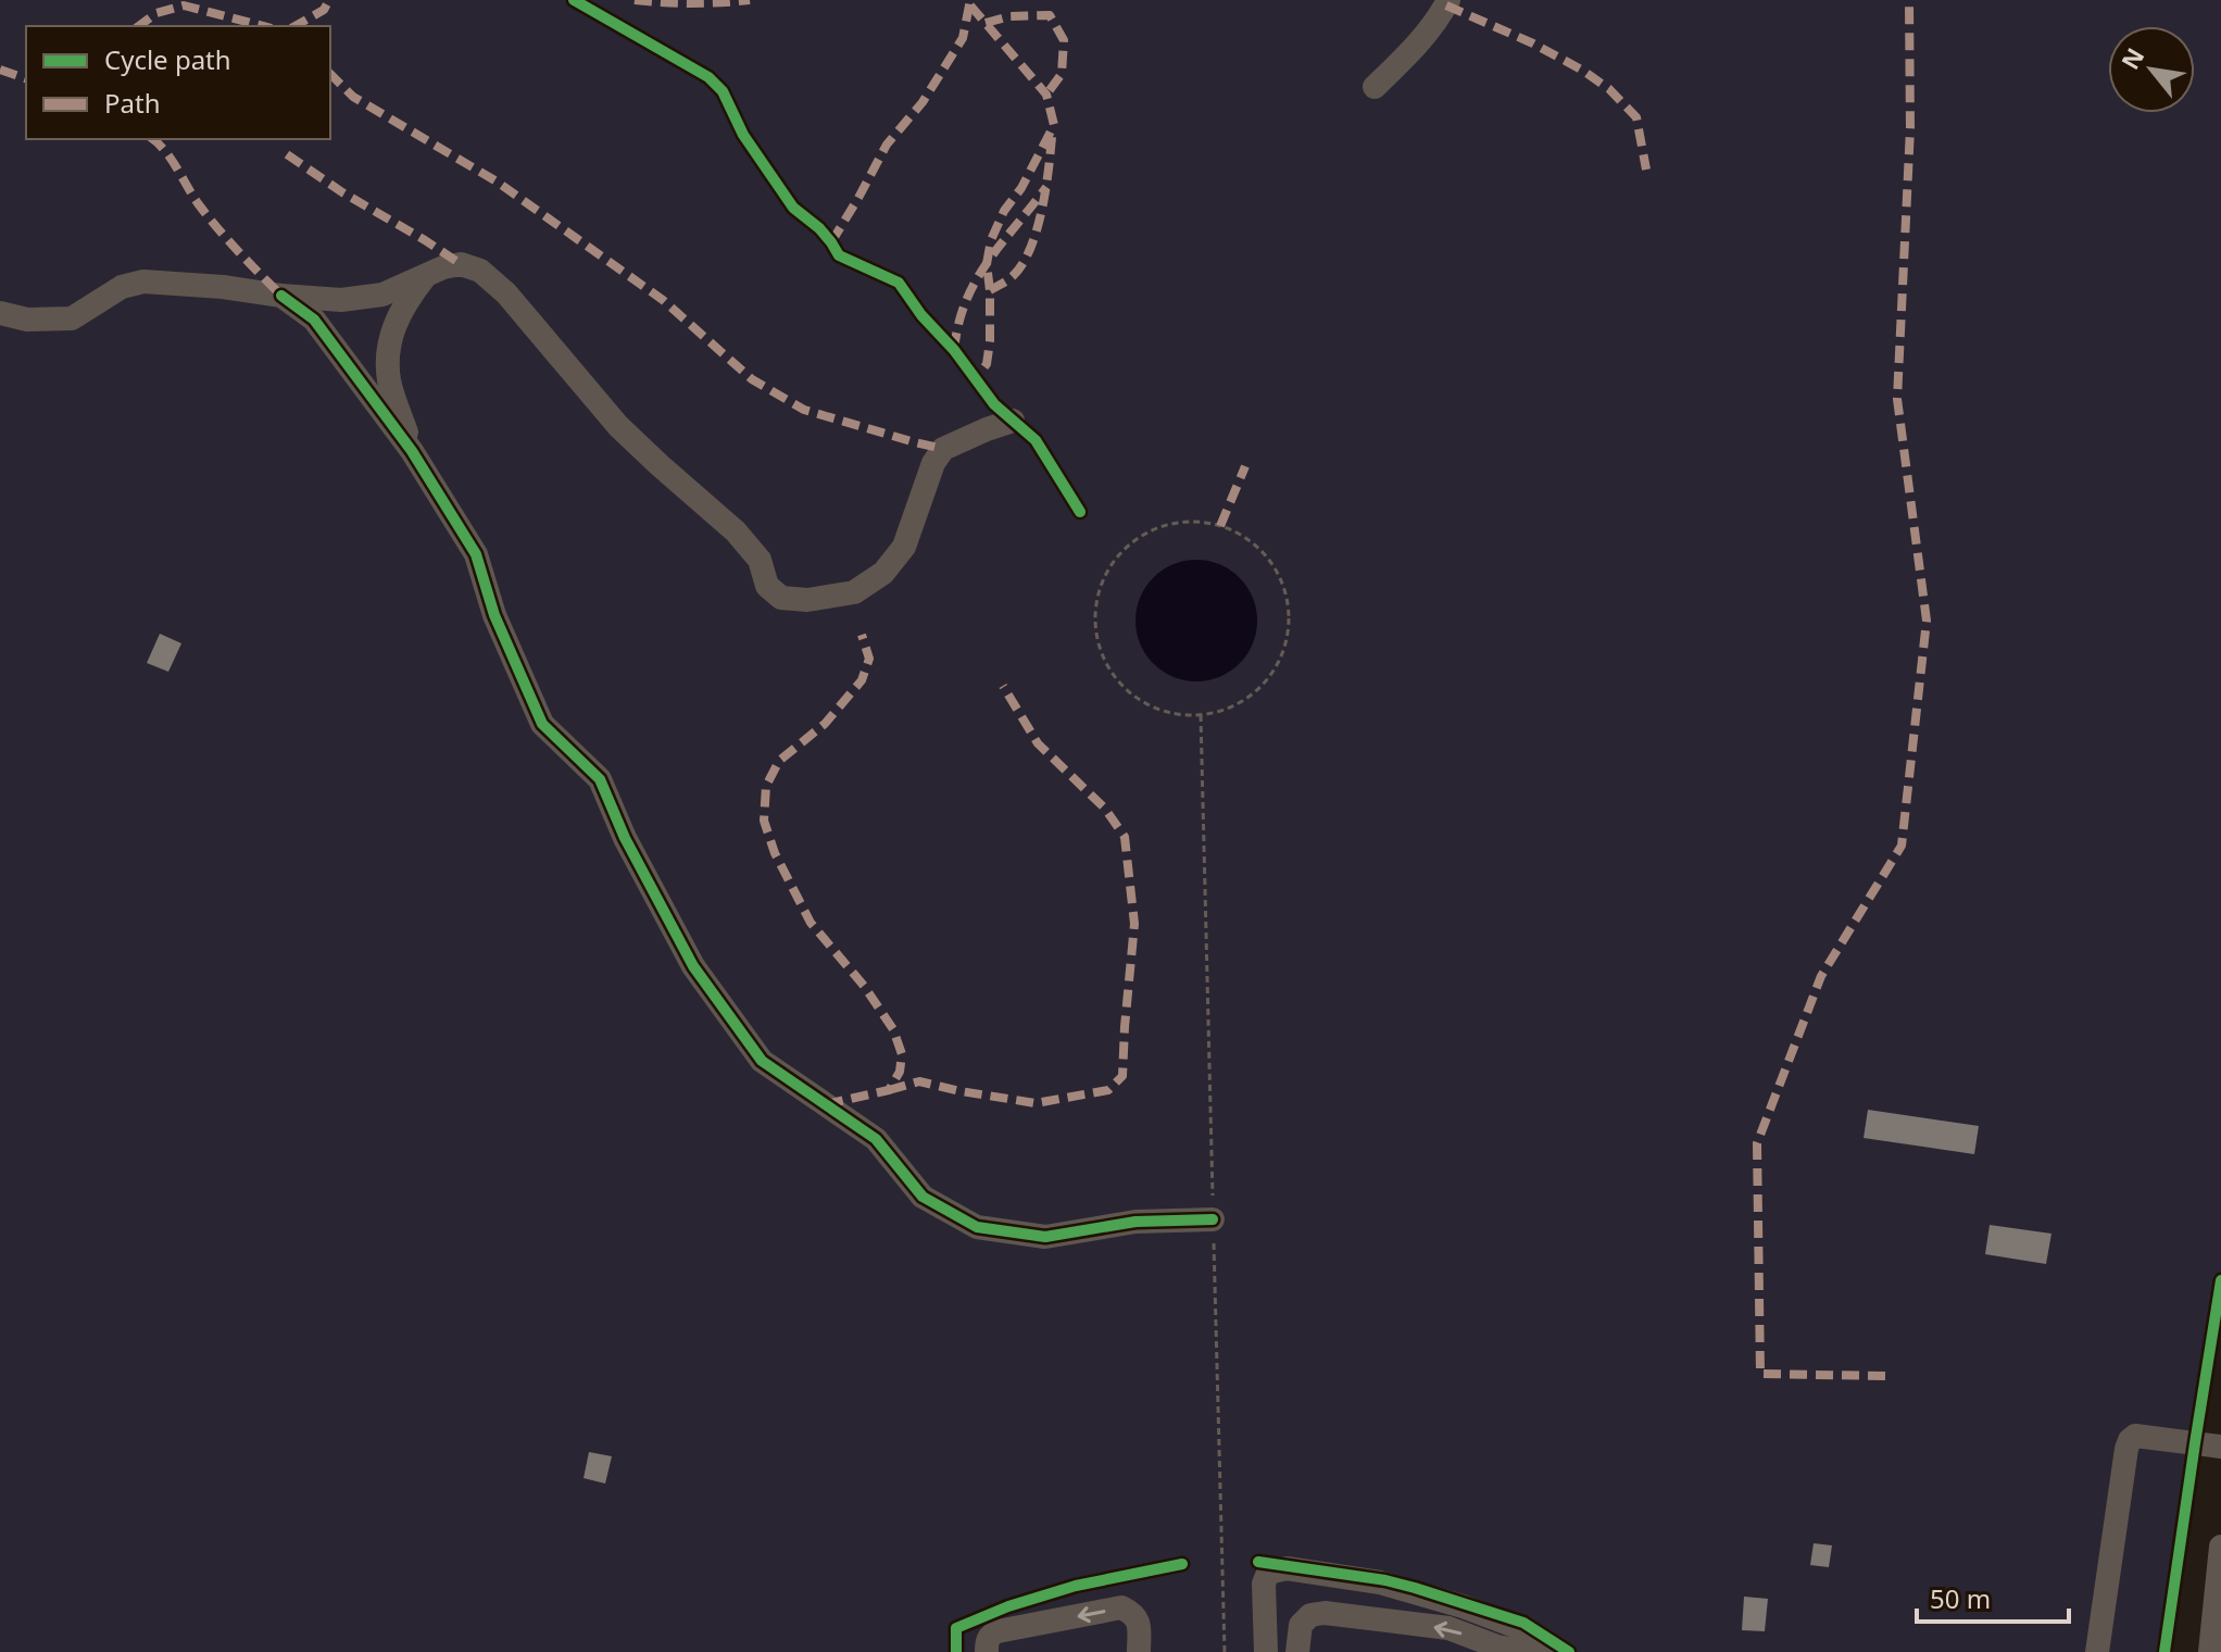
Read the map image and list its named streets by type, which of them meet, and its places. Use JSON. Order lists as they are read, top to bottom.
{
  "legend": ["Cycle path", "Path"],
  "scale_bar": "50 m",
  "north": "top left"
}
